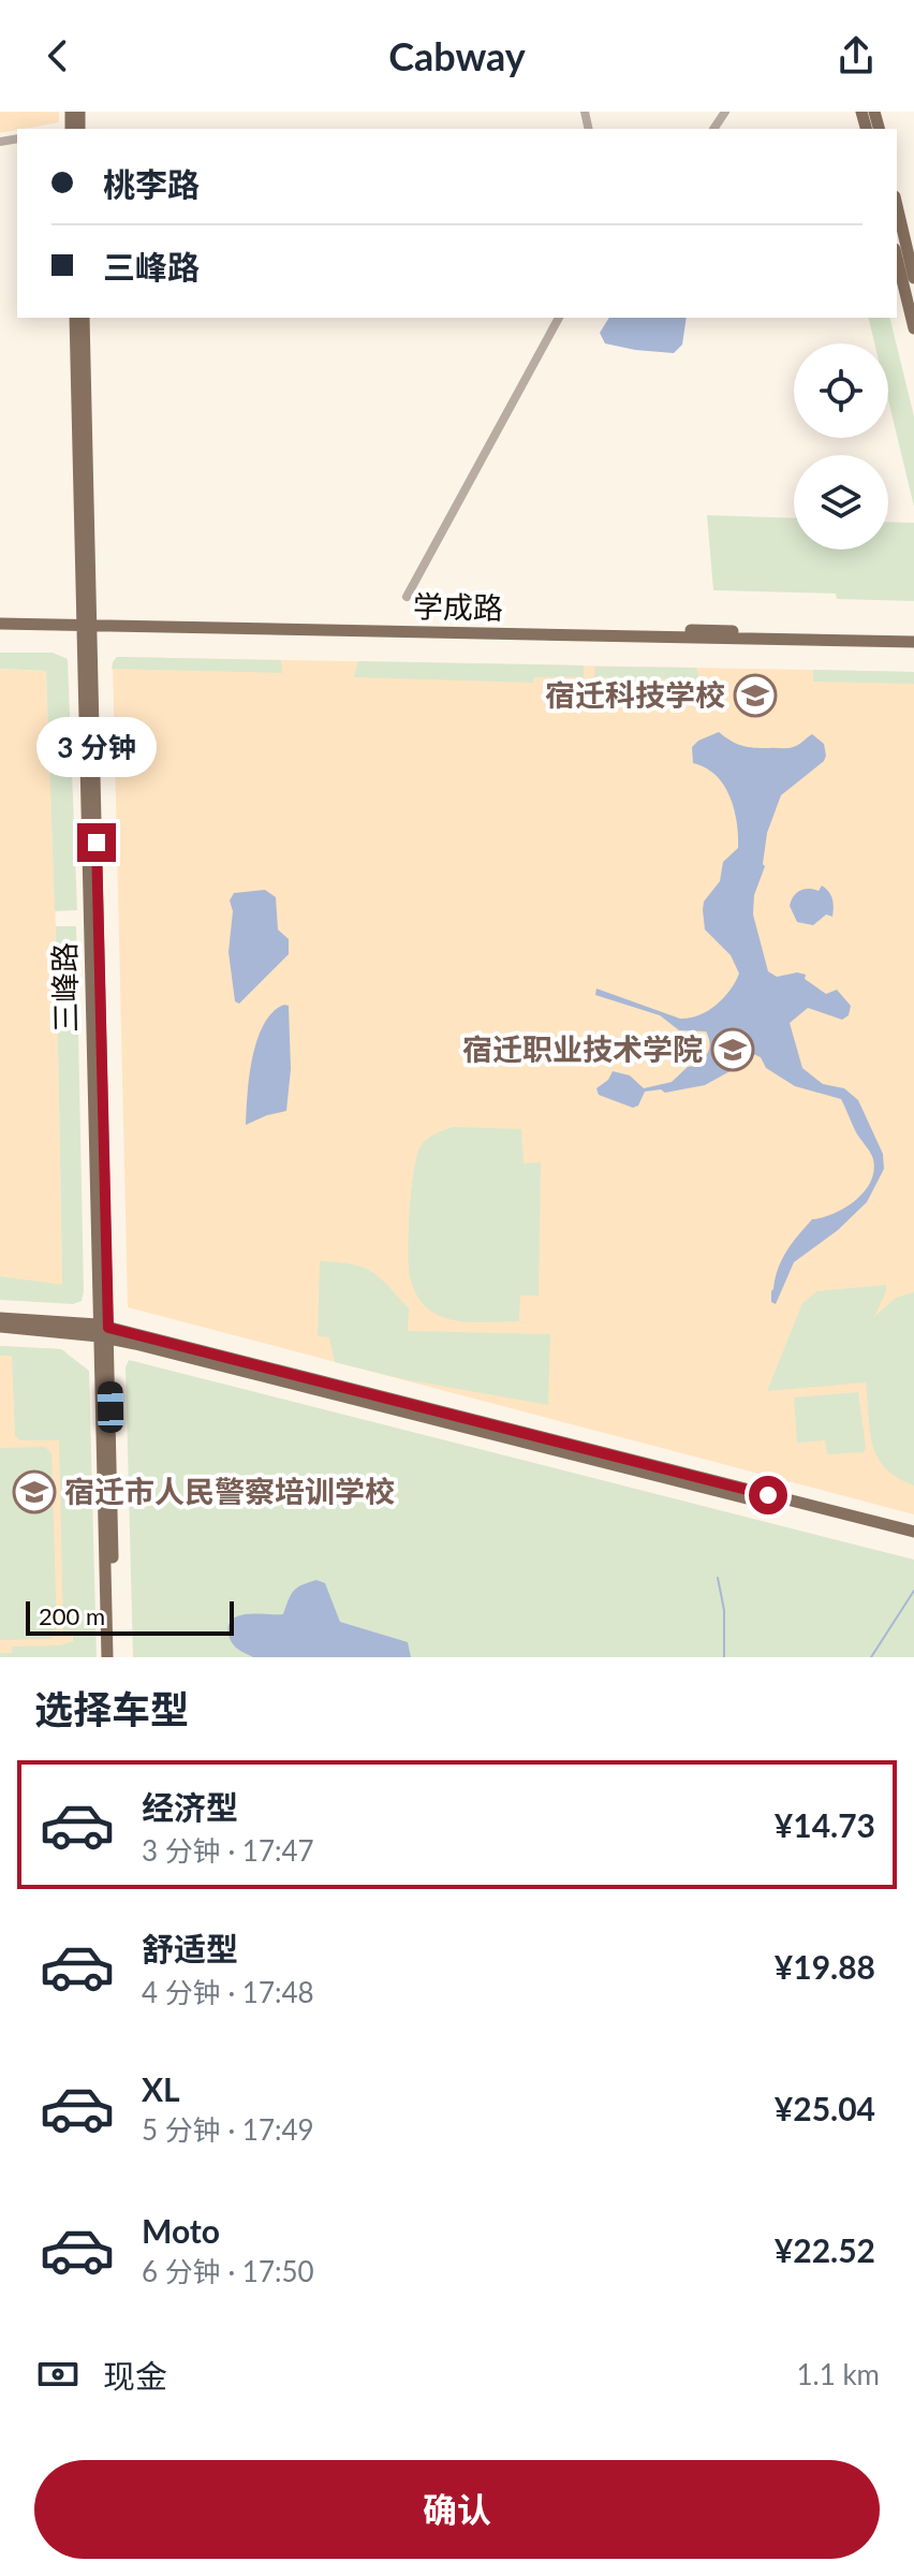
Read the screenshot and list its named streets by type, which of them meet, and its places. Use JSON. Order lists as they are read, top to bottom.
{
  "streets": {
    "main road": ["学成路", "三峰路"]
  },
  "crossings": [
    ["学成路", "三峰路"]
  ],
  "places": {
    "school or university": ["宿迁科技学校", "宿迁职业技术学院", "宿迁市人民警察培训学校"]
  },
  "scale_bar": "200 m",
  "page": {
    "header": "Cabway",
    "banner": ["桃李路", "三峰路"],
    "bubble": "3 分钟",
    "scale": "200 m",
    "heading": "选择车型",
    "list": [
      {
        "name": "经济型",
        "note": "3 分钟 · 17:47",
        "value": "¥14.73"
      },
      {
        "name": "舒适型",
        "note": "4 分钟 · 17:48",
        "value": "¥19.88"
      },
      {
        "name": "XL",
        "note": "5 分钟 · 17:49",
        "value": "¥25.04"
      },
      {
        "name": "Moto",
        "note": "6 分钟 · 17:50",
        "value": "¥22.52"
      }
    ],
    "pay": ["现金", "1.1 km"],
    "buttons": "确认"
  }
}
